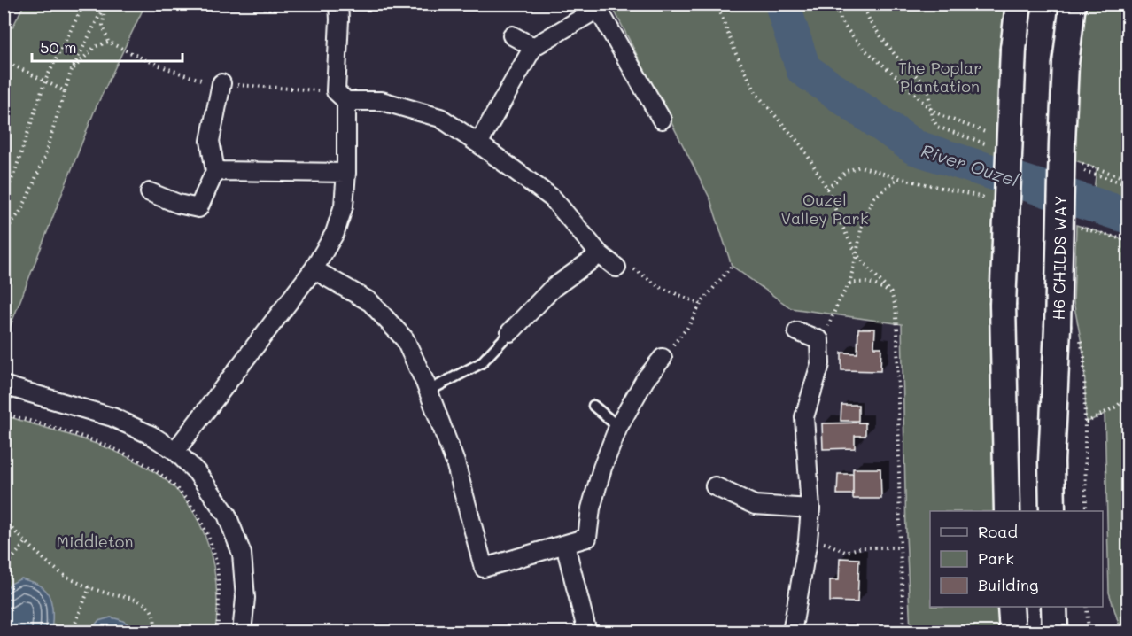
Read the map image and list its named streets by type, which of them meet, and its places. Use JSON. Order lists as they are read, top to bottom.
{
  "streets": {
    "street": ["H6 CHILDS WAY"]
  },
  "water": ["River Ouzel"],
  "parks": ["The Poplar Plantation", "Ouzel Valley Park", "Middleton"],
  "legend": ["Road", "Park", "Building"],
  "scale_bar": "50 m"
}
